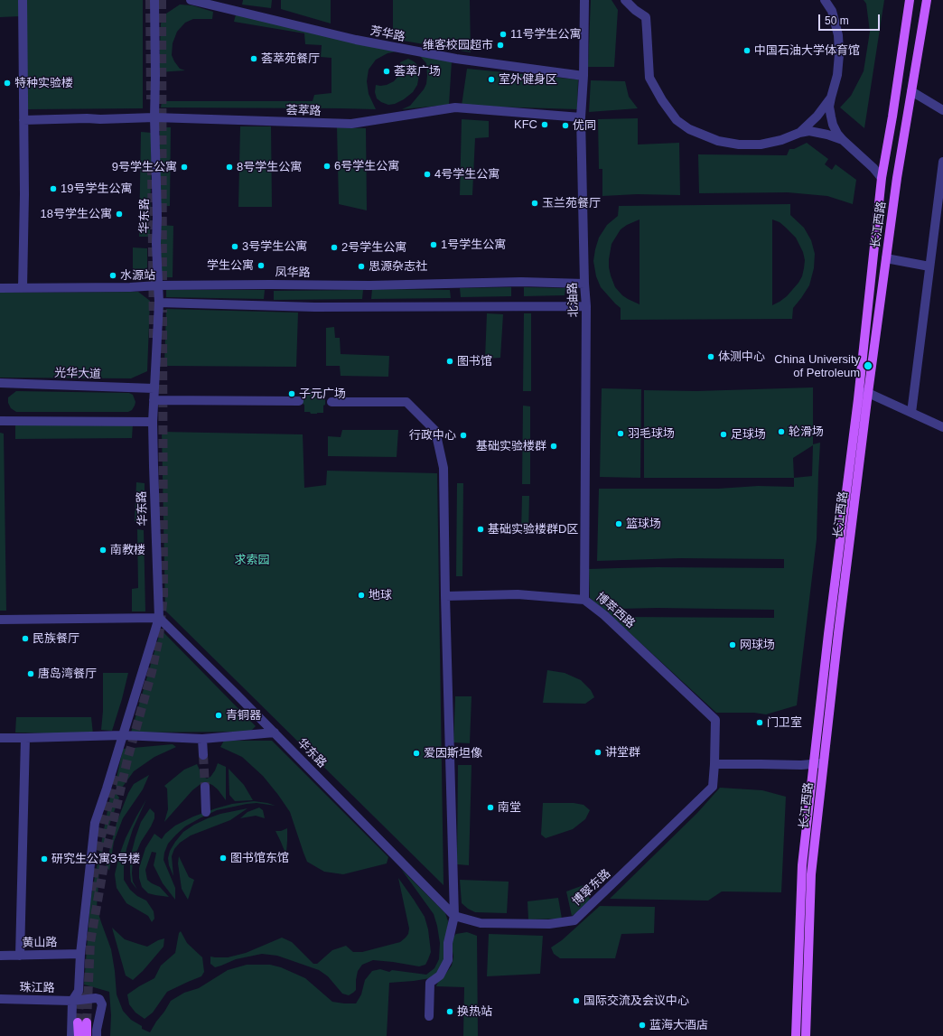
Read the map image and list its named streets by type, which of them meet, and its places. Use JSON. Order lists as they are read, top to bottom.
{
  "streets": {
    "main road": ["长江西路"],
    "street": [
      "芳华路",
      "荟萃路",
      "华东路",
      "凤华路",
      "北油路",
      "光华大道",
      "博萃西路",
      "博翠东路",
      "黄山路",
      "珠江路"
    ]
  },
  "crossings": [
    ["芳华路", "北油路"],
    ["荟萃路", "华东路"],
    ["荟萃路", "北油路"],
    ["华东路", "凤华路"],
    ["华东路", "光华大道"],
    ["华东路", "博翠东路"],
    ["凤华路", "北油路"],
    ["北油路", "博萃西路"],
    ["博萃西路", "博翠东路"]
  ],
  "parks": ["求索园"],
  "places": [
    "11号学生公寓",
    "维客校园超市",
    "中国石油大学体育馆",
    "荟萃苑餐厅",
    "荟萃广场",
    "室外健身区",
    "特种实验楼",
    "KFC",
    "优同",
    "6号学生公寓",
    "9号学生公寓",
    "8号学生公寓",
    "4号学生公寓",
    "19号学生公寓",
    "玉兰苑餐厅",
    "18号学生公寓",
    "1号学生公寓",
    "3号学生公寓",
    "2号学生公寓",
    "学生公寓",
    "思源杂志社",
    "水源站",
    "体测中心",
    "图书馆",
    "China University of Petroleum",
    "子元广场",
    "轮滑场",
    "羽毛球场",
    "足球场",
    "行政中心",
    "基础实验楼群",
    "篮球场",
    "基础实验楼群D区",
    "南教楼",
    "地球",
    "民族餐厅",
    "网球场",
    "唐岛湾餐厅",
    "青铜器",
    "门卫室",
    "讲堂群",
    "爱因斯坦像",
    "南堂",
    "图书馆东馆",
    "研究生公寓3号楼",
    "国际交流及会议中心",
    "换热站",
    "蓝海大酒店"
  ],
  "scale_bar": "50 m"
}
